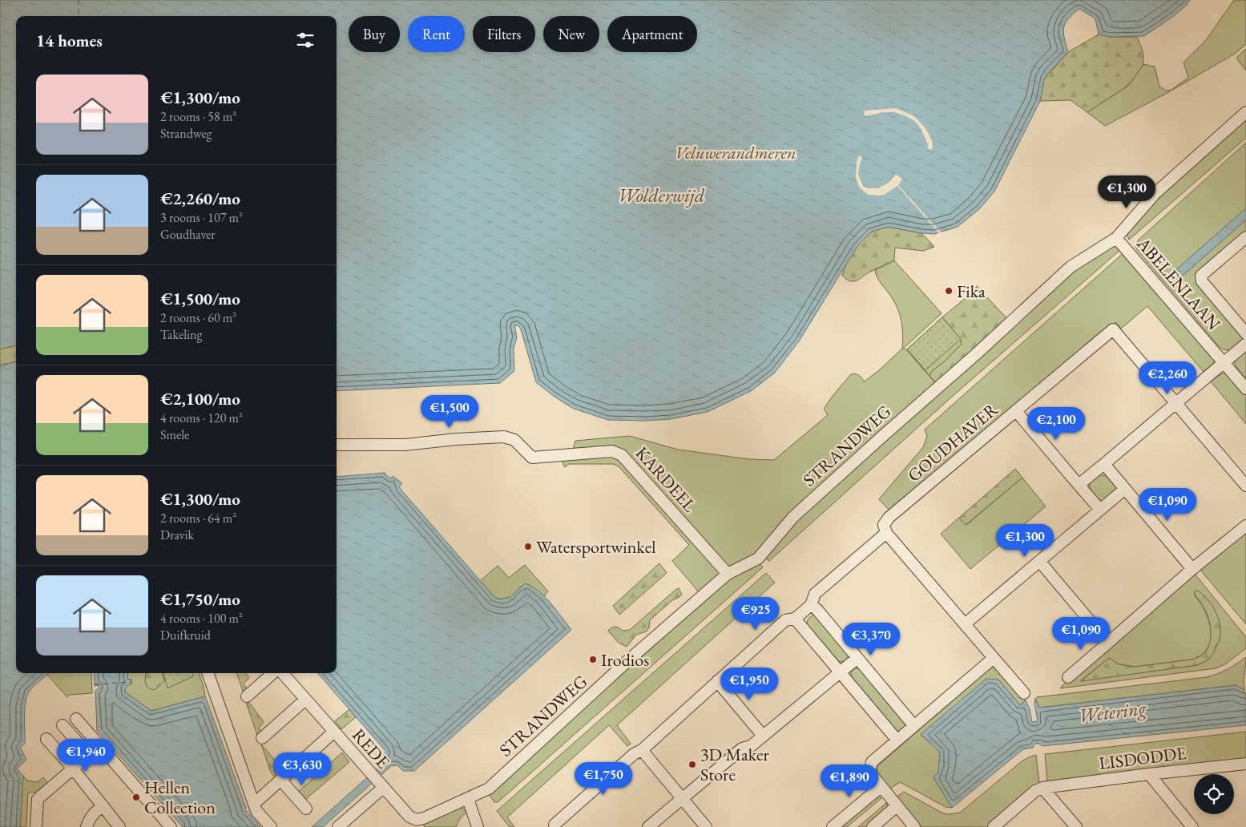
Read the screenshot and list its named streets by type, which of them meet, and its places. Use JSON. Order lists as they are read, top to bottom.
{
  "streets": {
    "street": [
      "ABELENLAAN",
      "GOUDHAVER",
      "STRANDWEG",
      "KARDEEL",
      "REDE",
      "LISDODDE"
    ]
  },
  "crossings": [
    ["ABELENLAAN", "STRANDWEG"],
    ["STRANDWEG", "KARDEEL"],
    ["STRANDWEG", "REDE"]
  ],
  "water": ["Wolderwijd", "Wetering"],
  "parks": ["Veluwerandmeren"],
  "places": [
    "Fika",
    "Watersportwinkel",
    "Irodios",
    "3D Maker Store",
    "Hellen Collection"
  ],
  "page": {
    "chip": [
      "Buy",
      "Rent",
      "Filters",
      "New",
      "Apartment"
    ],
    "heading": "14 homes",
    "list": [
      {
        "name": "€1,300/mo",
        "note": "2 rooms · 58 m² · Strandweg"
      },
      {
        "name": "€2,260/mo",
        "note": "3 rooms · 107 m² · Goudhaver"
      },
      {
        "name": "€1,500/mo",
        "note": "2 rooms · 60 m² · Takeling"
      },
      {
        "name": "€2,100/mo",
        "note": "4 rooms · 120 m² · Smele"
      },
      {
        "name": "€1,300/mo",
        "note": "2 rooms · 64 m² · Dravik"
      },
      {
        "name": "€1,750/mo",
        "note": "4 rooms · 100 m² · Duifkruid"
      }
    ],
    "price": [
      "€1,300",
      "€2,260",
      "€1,500",
      "€2,100",
      "€1,090",
      "€1,300",
      "€925",
      "€1,090",
      "€3,370",
      "€1,950",
      "€1,940",
      "€3,630",
      "€1,750",
      "€1,890"
    ]
  }
}
